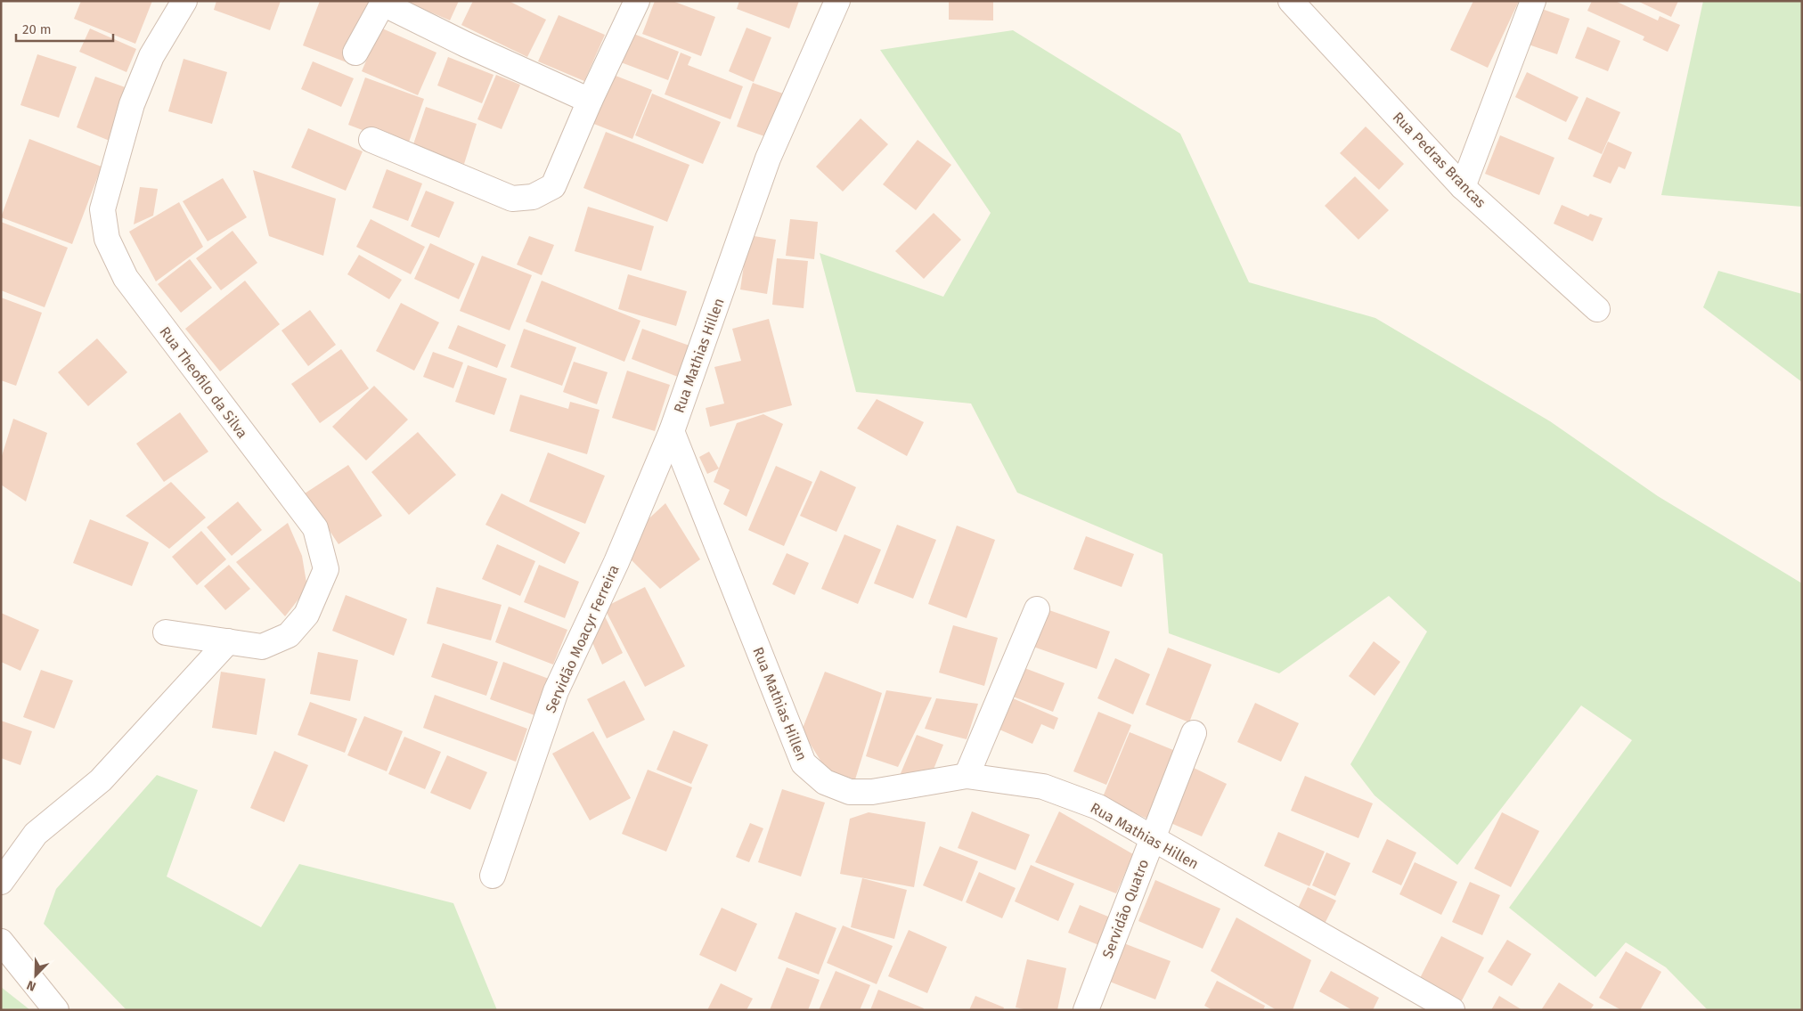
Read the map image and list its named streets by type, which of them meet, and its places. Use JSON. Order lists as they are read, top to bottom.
{
  "streets": {
    "street": [
      "Rua Pedras Brancas",
      "Rua Mathias Hillen",
      "Rua Theofilo da Silva",
      "Servidão Moacyr Ferreira",
      "Servidão Quatro"
    ]
  },
  "crossings": [
    ["Rua Mathias Hillen", "Servidão Moacyr Ferreira"],
    ["Rua Mathias Hillen", "Servidão Quatro"]
  ],
  "scale_bar": "20 m",
  "north": "bottom left"
}
